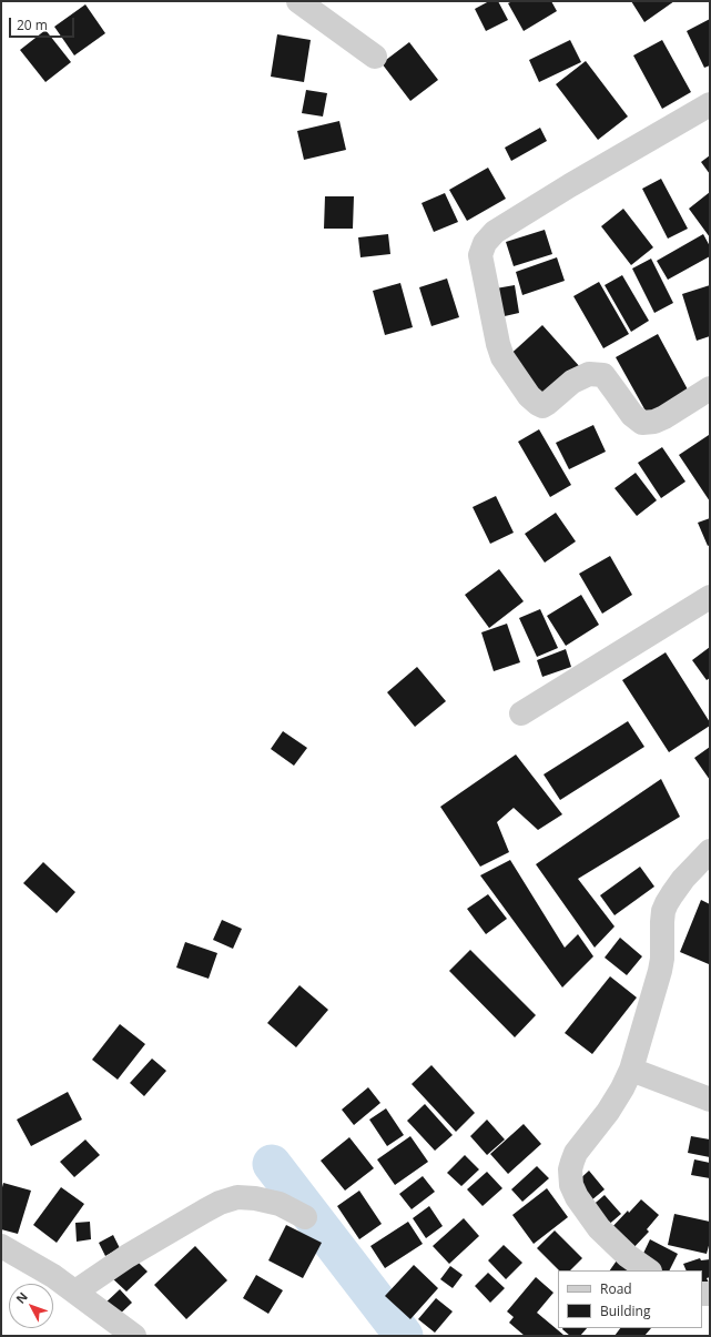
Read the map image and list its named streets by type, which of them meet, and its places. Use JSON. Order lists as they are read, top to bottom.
{
  "legend": ["Road", "Building"],
  "scale_bar": "20 m",
  "north": "top left"
}
